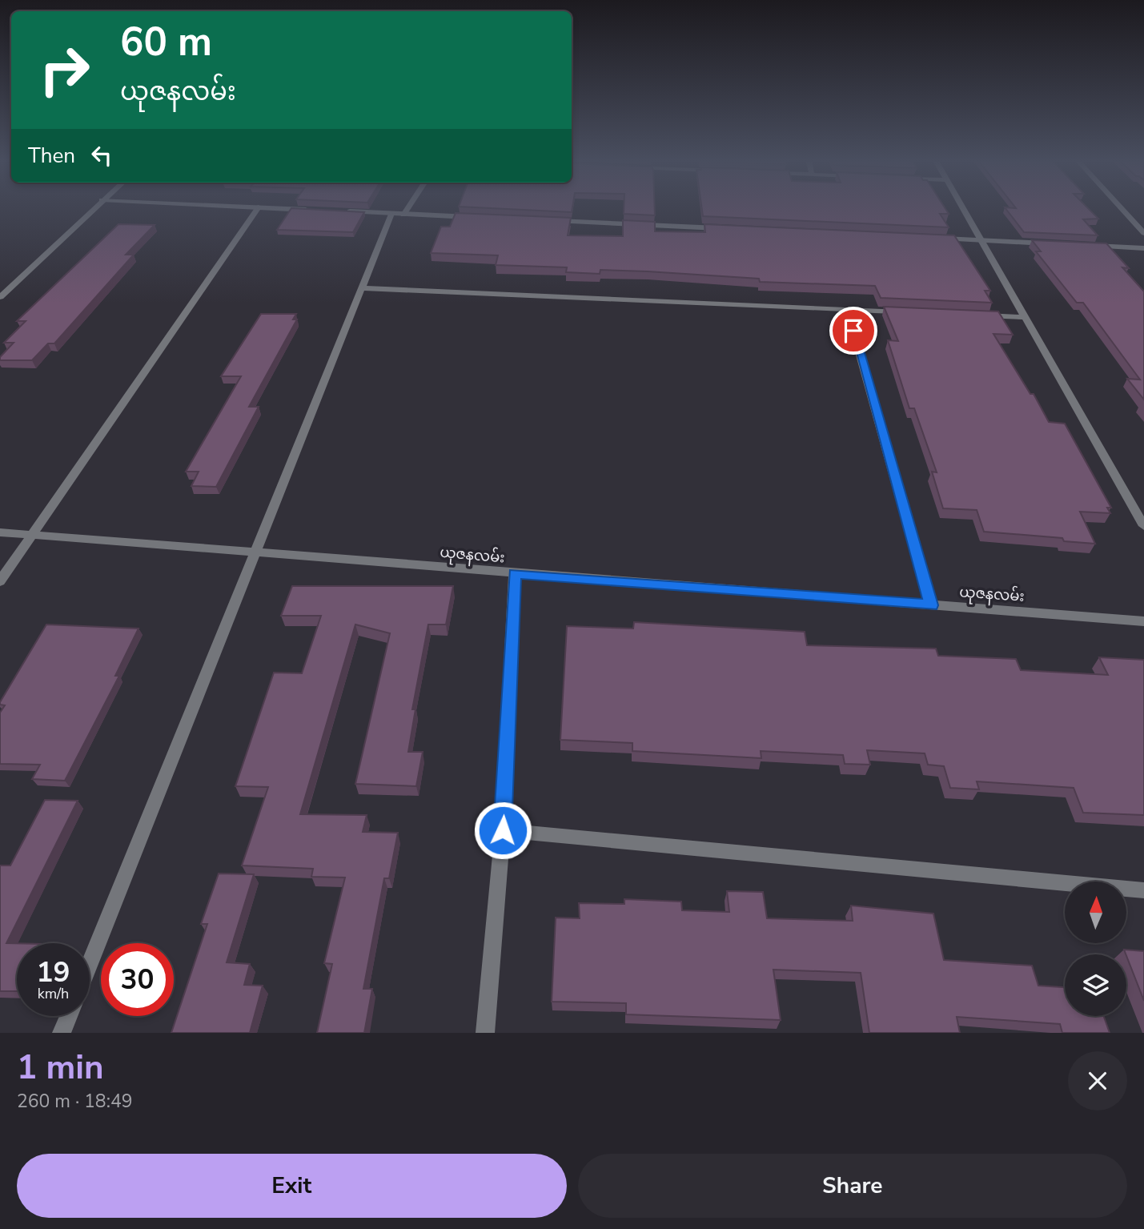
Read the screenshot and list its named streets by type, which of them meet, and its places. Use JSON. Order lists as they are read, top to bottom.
{
  "streets": {
    "street": ["ယုဇနလမ်း"]
  },
  "north": "top",
  "page": {
    "turn": ["60 m", "ယုဇနလမ်း"],
    "then": "Then",
    "speed": "19 km/h",
    "limit": "30",
    "heading": ["1 min", "260 m · 18:49"],
    "buttons": ["Exit", "Share"]
  }
}
